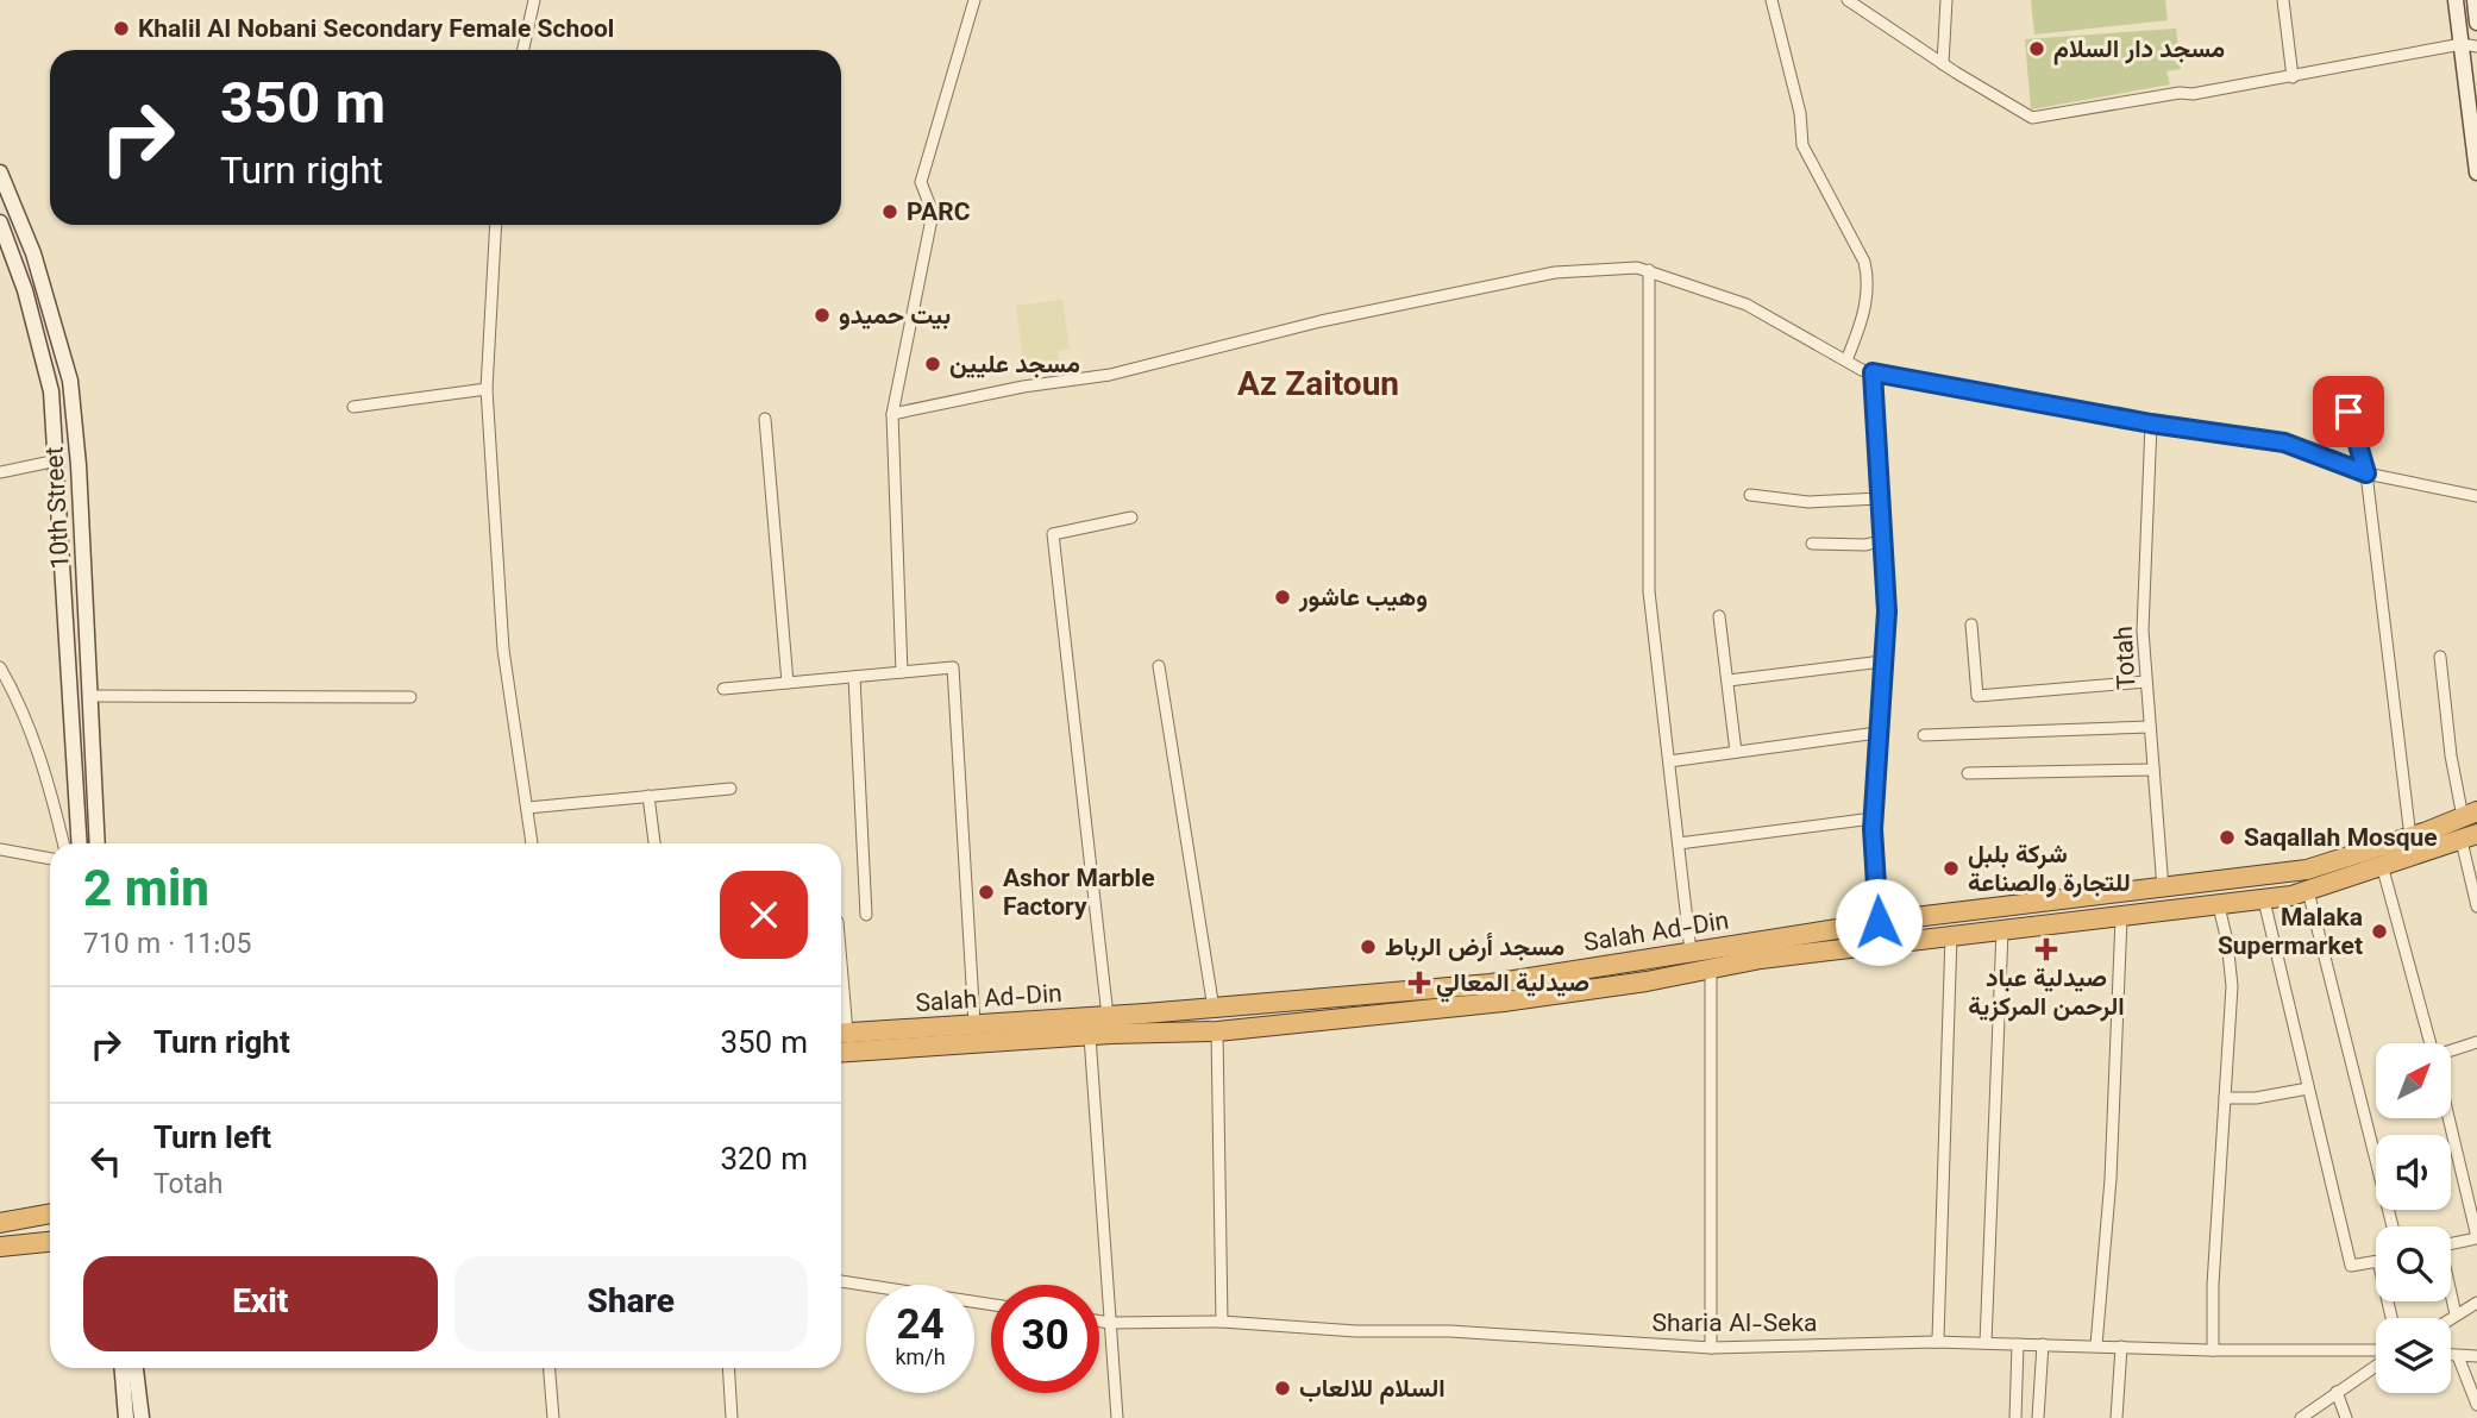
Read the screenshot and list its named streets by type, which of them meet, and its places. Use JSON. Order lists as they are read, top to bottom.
{
  "streets": {
    "highway": ["Salah Ad-Din"],
    "main road": ["10th Street"],
    "street": ["Totah", "Sharia Al-Seka"]
  },
  "crossings": [
    ["Totah", "Salah Ad-Din"]
  ],
  "districts": ["Az Zaitoun"],
  "places": {
    "other": [
      "Khalil Al Nobani Secondary Female School",
      "مسجد دار السلام",
      "PARC",
      "بيت حميدو",
      "مسجد عليين",
      "وهيب عاشور",
      "Saqallah Mosque",
      "شركة بلبل للتجارة والصناعة",
      "Ashor Marble Factory",
      "Malaka Supermarket",
      "مسجد أرض الرباط",
      "السلام للالعاب"
    ],
    "health": ["صيدلية عباد الرحمن المركزية", "صيدلية المعالي"]
  },
  "north": "top right",
  "page": {
    "turn": ["350 m", "Turn right"],
    "heading": ["2 min", "710 m · 11:05"],
    "list": [
      {
        "name": "Turn right",
        "value": "350 m"
      },
      {
        "name": "Turn left",
        "note": "Totah",
        "value": "320 m"
      }
    ],
    "buttons": ["Exit", "Share"],
    "speed": "24 km/h",
    "limit": "30"
  }
}
